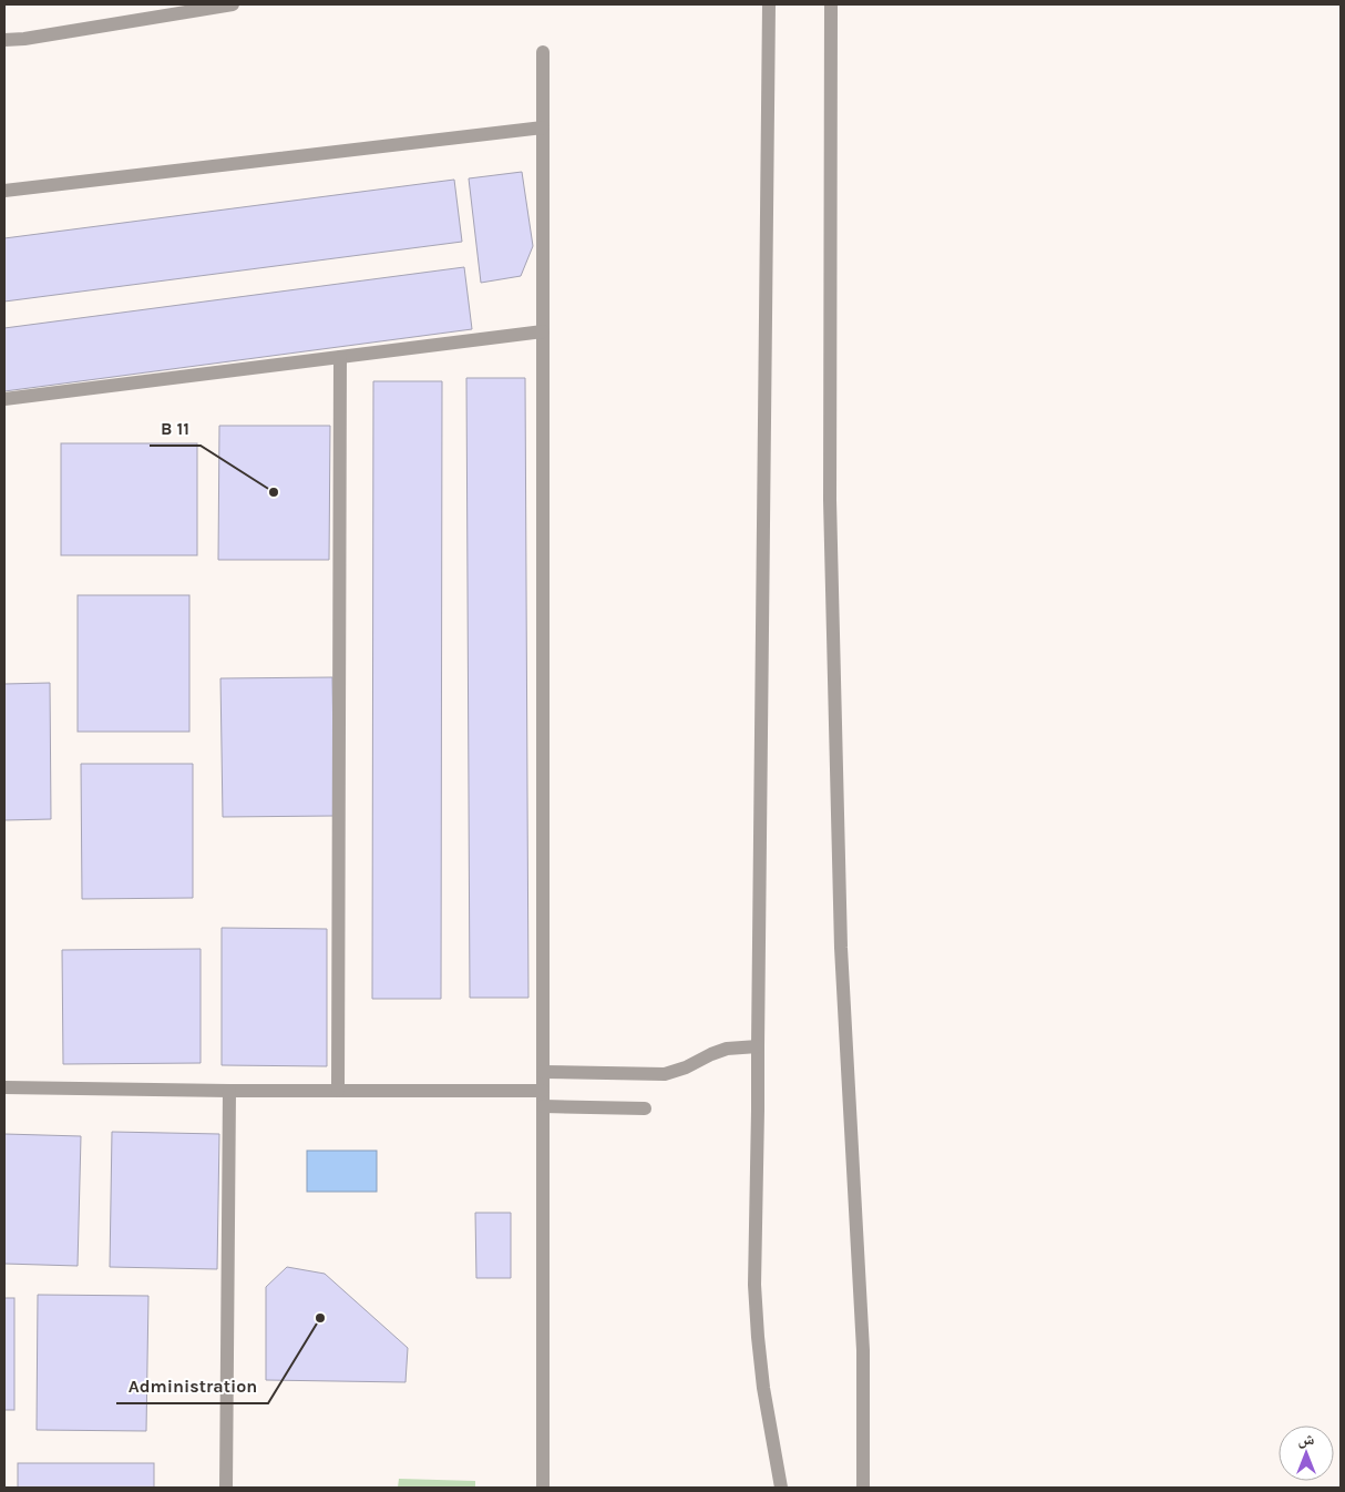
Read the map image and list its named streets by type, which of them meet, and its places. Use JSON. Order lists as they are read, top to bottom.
{
  "places": ["B 11", "Administration"],
  "north": "top"
}
